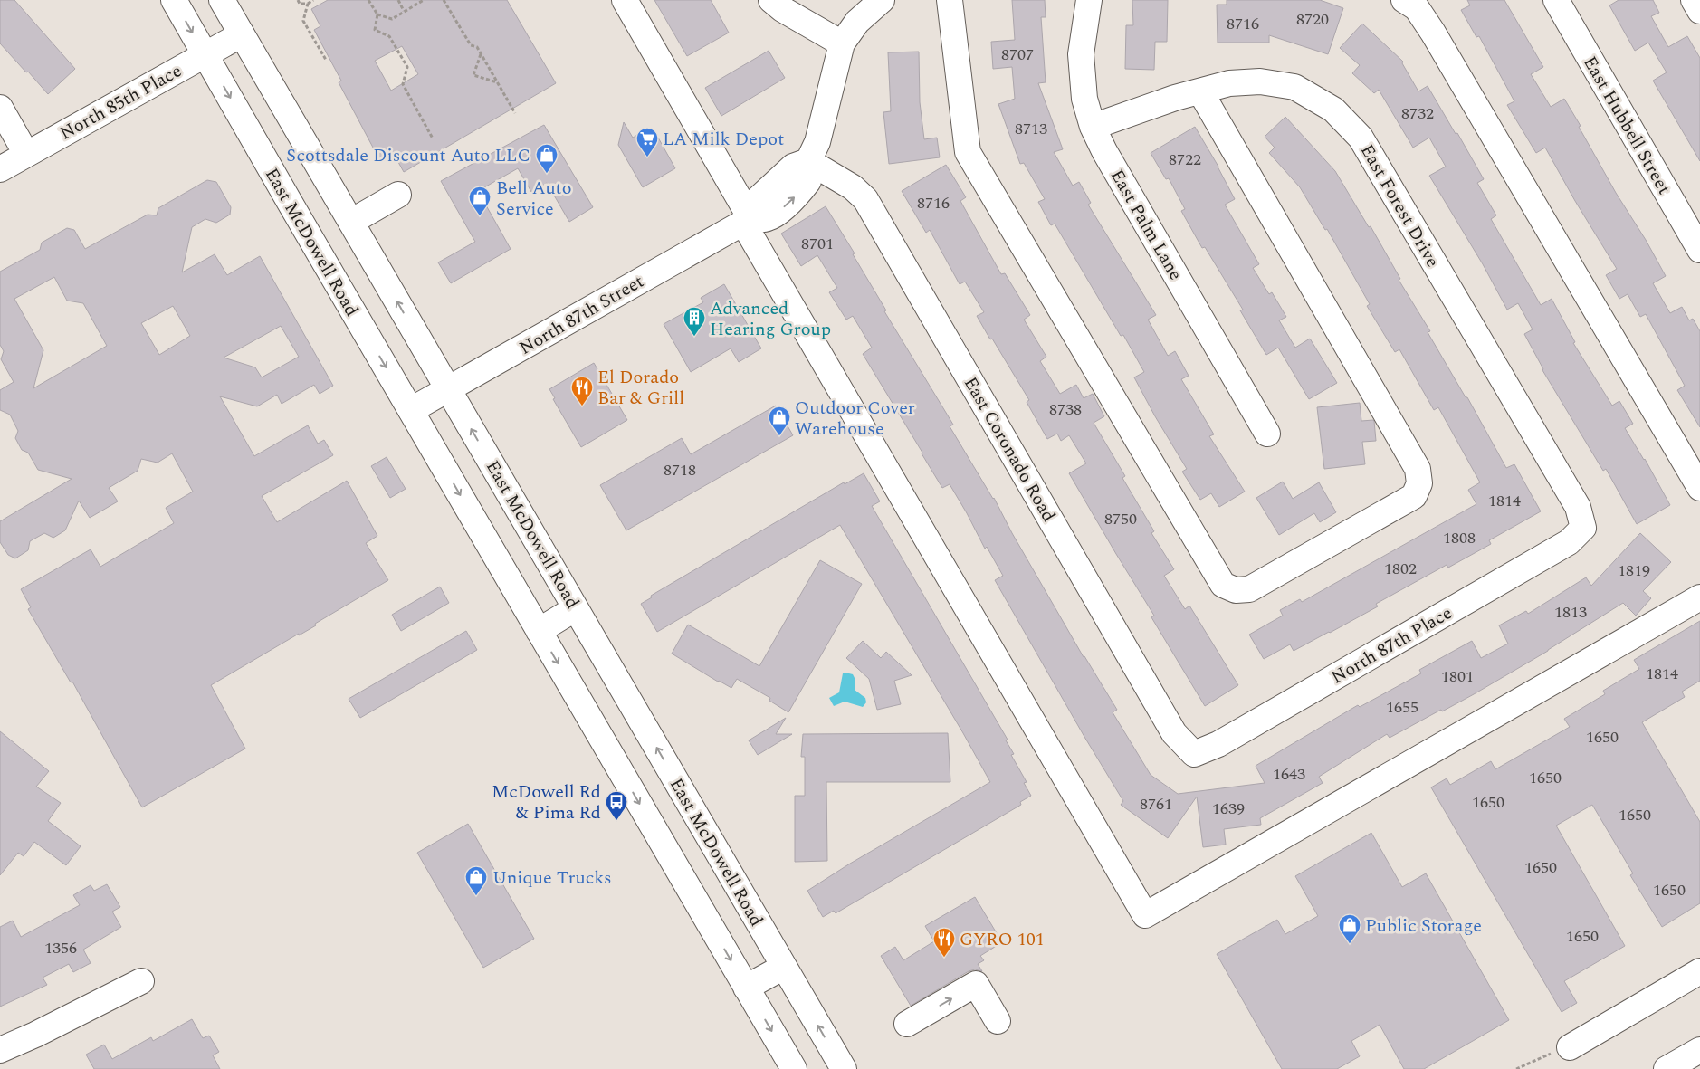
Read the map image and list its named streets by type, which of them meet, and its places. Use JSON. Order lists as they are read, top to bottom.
{
  "streets": {
    "street": [
      "North 85th Place",
      "East Hubbell Street",
      "East Forest Drive",
      "East Palm Lane",
      "East McDowell Road",
      "North 87th Street",
      "East Coronado Road",
      "North 87th Place"
    ]
  },
  "crossings": [
    ["North 85th Place", "East McDowell Road"],
    ["East Forest Drive", "East Palm Lane"],
    ["East Forest Drive", "North 87th Place"],
    ["East McDowell Road", "North 87th Street"],
    ["North 87th Street", "East Coronado Road"],
    ["East Coronado Road", "North 87th Place"]
  ],
  "places": {
    "supermarket": ["LA Milk Depot"],
    "shop": [
      "Scottsdale Discount Auto LLC",
      "Bell Auto Service",
      "Outdoor Cover Warehouse",
      "Unique Trucks",
      "Public Storage"
    ],
    "building": ["Advanced Hearing Group"],
    "restaurant": ["El Dorado Bar & Grill", "GYRO 101"],
    "bus stop": ["McDowell Rd & Pima Rd"]
  },
  "house_numbers": [
    "8720",
    "8716",
    "8707",
    "8732",
    "8713",
    "8722",
    "8716",
    "8701",
    "8738",
    "8718",
    "1814",
    "8750",
    "1808",
    "1802",
    "1819",
    "1813",
    "1814",
    "1801",
    "1655",
    "1650",
    "1643",
    "1650",
    "1650",
    "8761",
    "1639",
    "1650",
    "1650",
    "1650",
    "1650",
    "1356"
  ]
}
